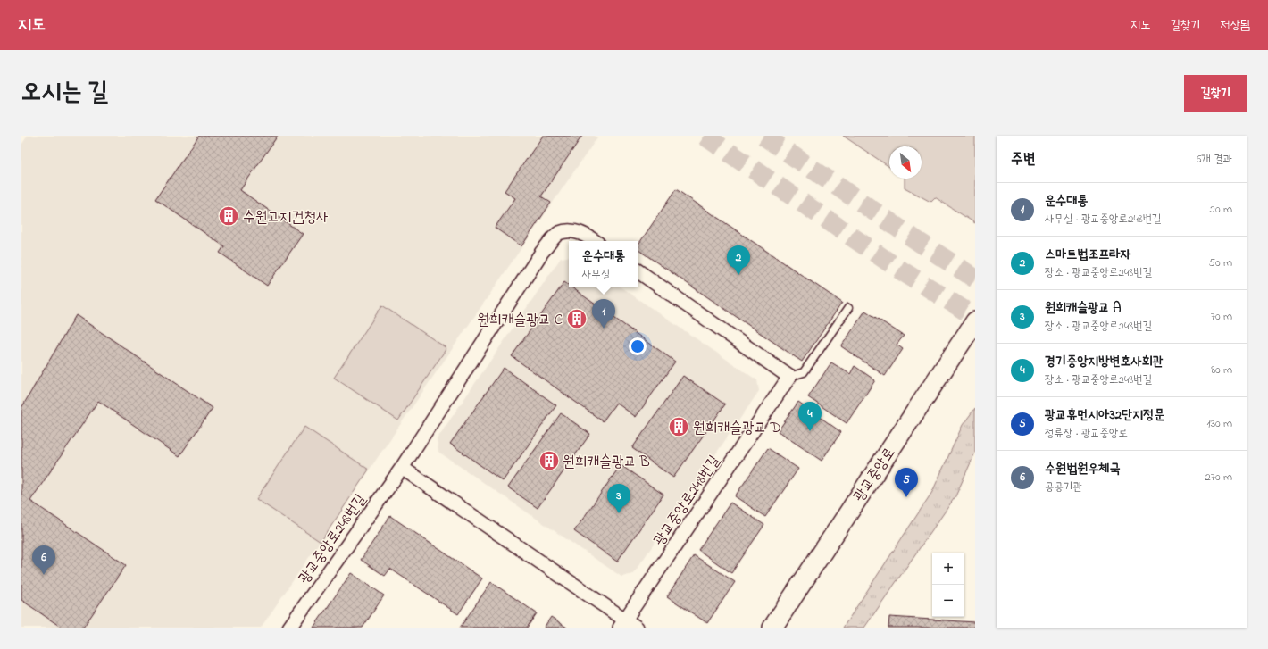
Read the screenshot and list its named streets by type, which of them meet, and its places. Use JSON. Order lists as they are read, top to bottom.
{
  "streets": {
    "main road": ["광교중앙로"],
    "street": ["광교중앙로248번길"]
  },
  "places": {
    "building": [
      "수원고지검청사",
      "원희캐슬광교 C",
      "원희캐슬광교 D",
      "원희캐슬광교 B"
    ]
  },
  "north": "bottom right",
  "page": {
    "header": "지도",
    "nav": ["지도", "길찾기", "저장됨"],
    "title": "오시는 길",
    "buttons": "길찾기",
    "heading": ["주변", "6개 결과"],
    "list": [
      {
        "mark": "1",
        "name": "운수대통",
        "note": "사무실 · 광교중앙로248번길",
        "value": "20 m"
      },
      {
        "mark": "2",
        "name": "스마트법조프라자",
        "note": "장소 · 광교중앙로248번길",
        "value": "50 m"
      },
      {
        "mark": "3",
        "name": "원희캐슬광교 A",
        "note": "장소 · 광교중앙로248번길",
        "value": "70 m"
      },
      {
        "mark": "4",
        "name": "경기중앙지방변호사회관",
        "note": "장소 · 광교중앙로248번길",
        "value": "80 m"
      },
      {
        "mark": "5",
        "name": "광교휴먼시아32단지정문",
        "note": "정류장 · 광교중앙로",
        "value": "130 m"
      },
      {
        "mark": "6",
        "name": "수원법원우체국",
        "note": "공공기관",
        "value": "270 m"
      }
    ],
    "popup": ["운수대통", "사무실"],
    "pins": [
      "2",
      "1",
      "4",
      "5",
      "3",
      "6"
    ],
    "map_buttons": ["+", "−"]
  }
}
